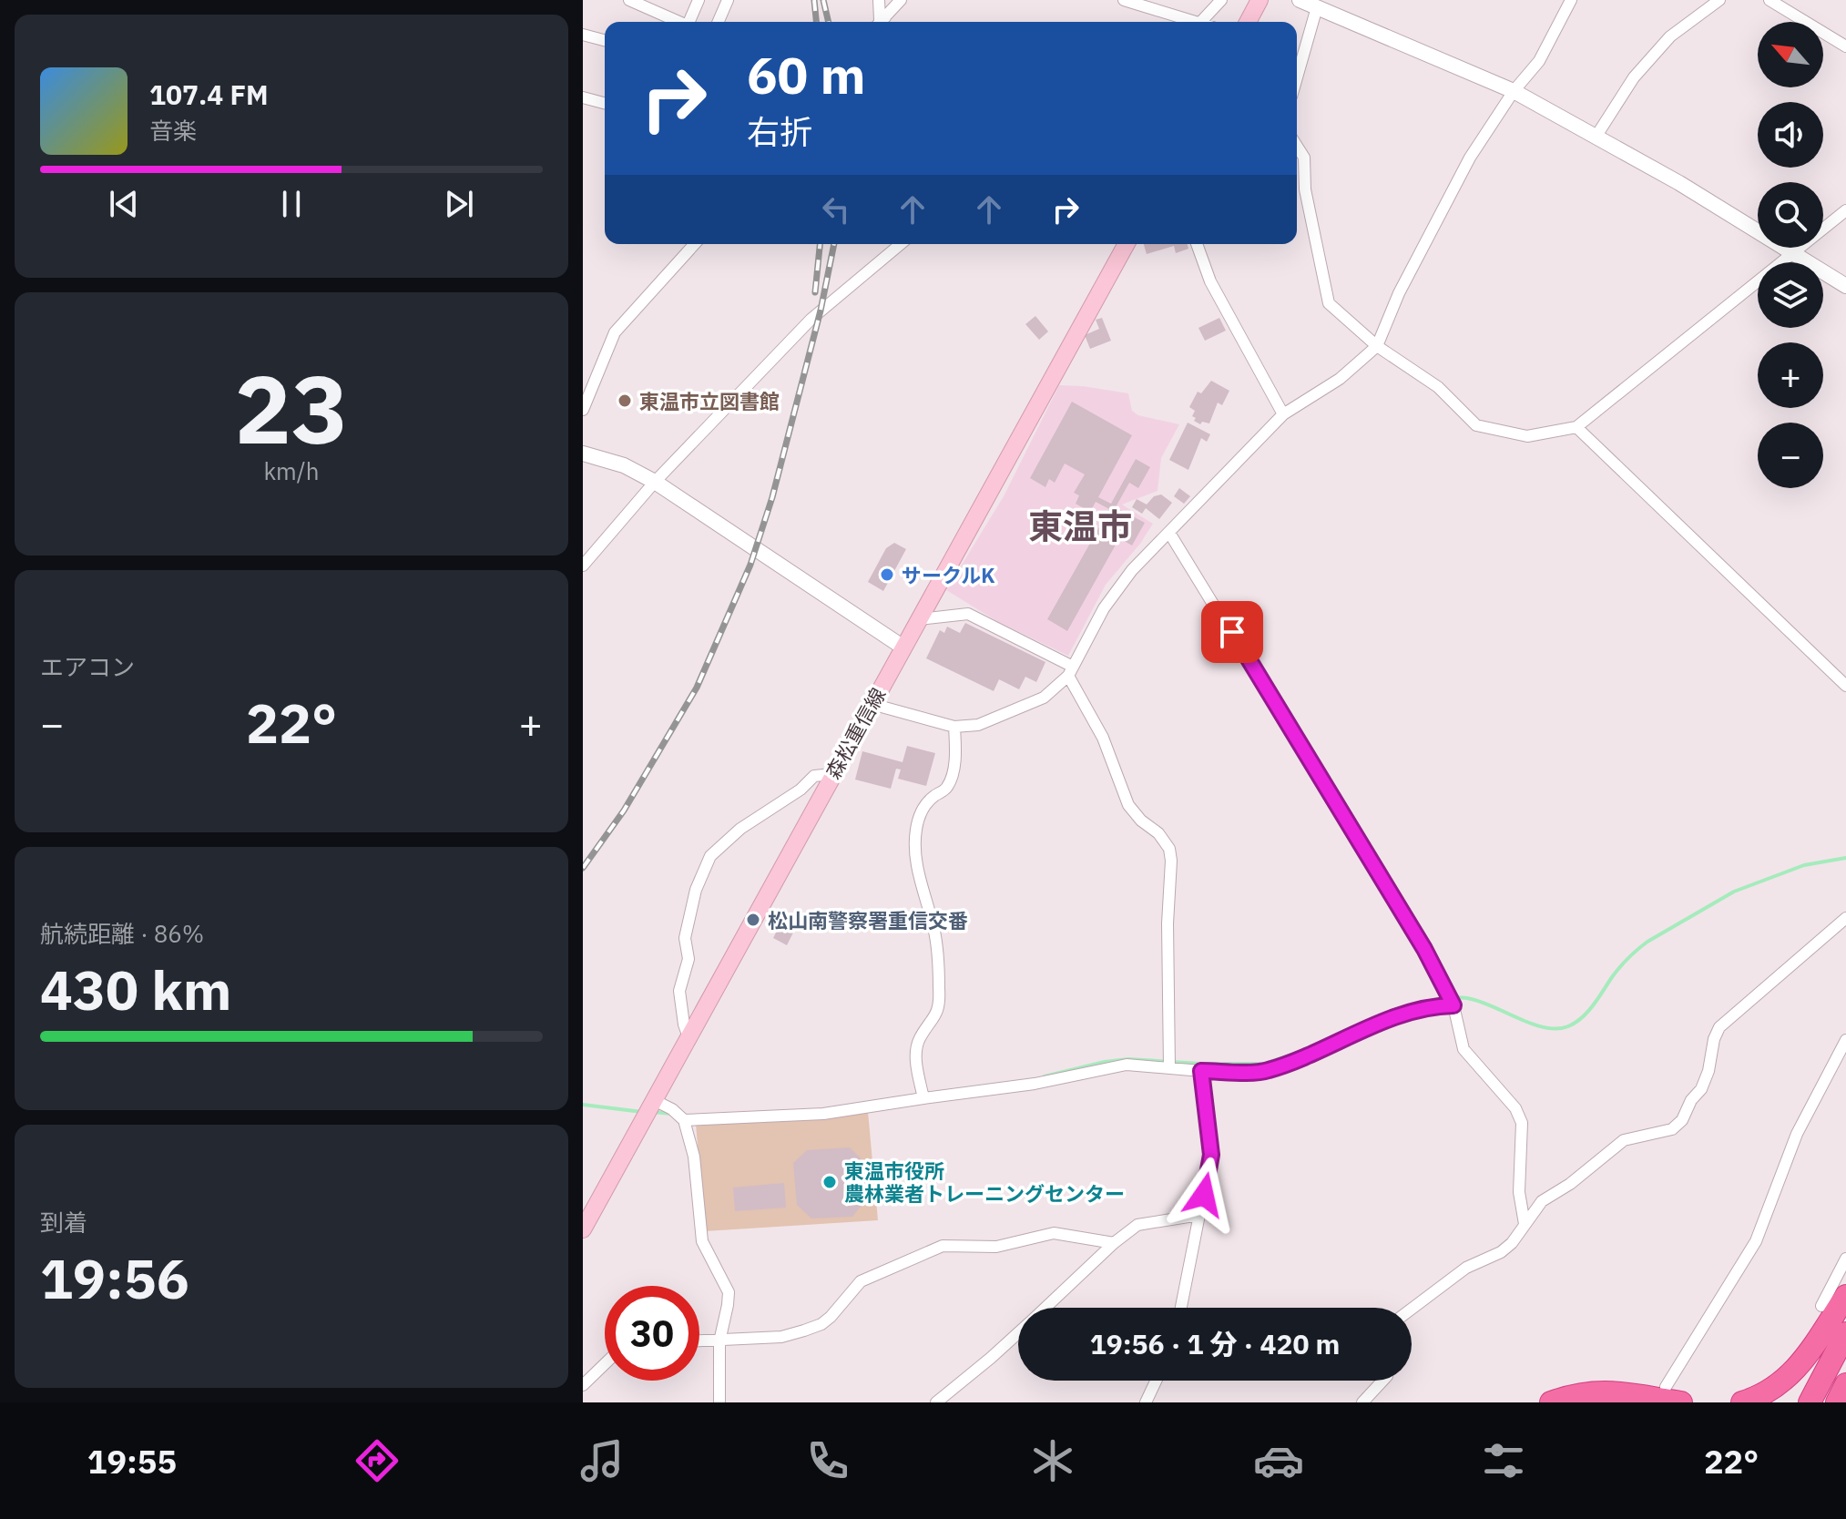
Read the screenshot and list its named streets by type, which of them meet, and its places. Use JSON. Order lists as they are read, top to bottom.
{
  "streets": {
    "main road": ["森松重信線"]
  },
  "districts": ["東温市"],
  "places": [
    "東温市立図書館",
    "サークルK",
    "松山南警察署重信交番",
    "東温市役所 農林業者トレーニングセンター"
  ],
  "north": "top left",
  "page": {
    "map_buttons": ["+", "−"],
    "turn": ["60 m", "右折"],
    "song": ["107.4 FM", "音楽"],
    "tile": [
      ["23", "km/h"],
      "エアコン",
      ["航続距離 · 86%", "430 km"],
      ["到着", "19:56"]
    ],
    "heat": ["−", "22°", "+"],
    "limit": "30",
    "trip": "19:56 · 1 分 · 420 m",
    "tabs": ["19:55", "22°"]
  }
}
